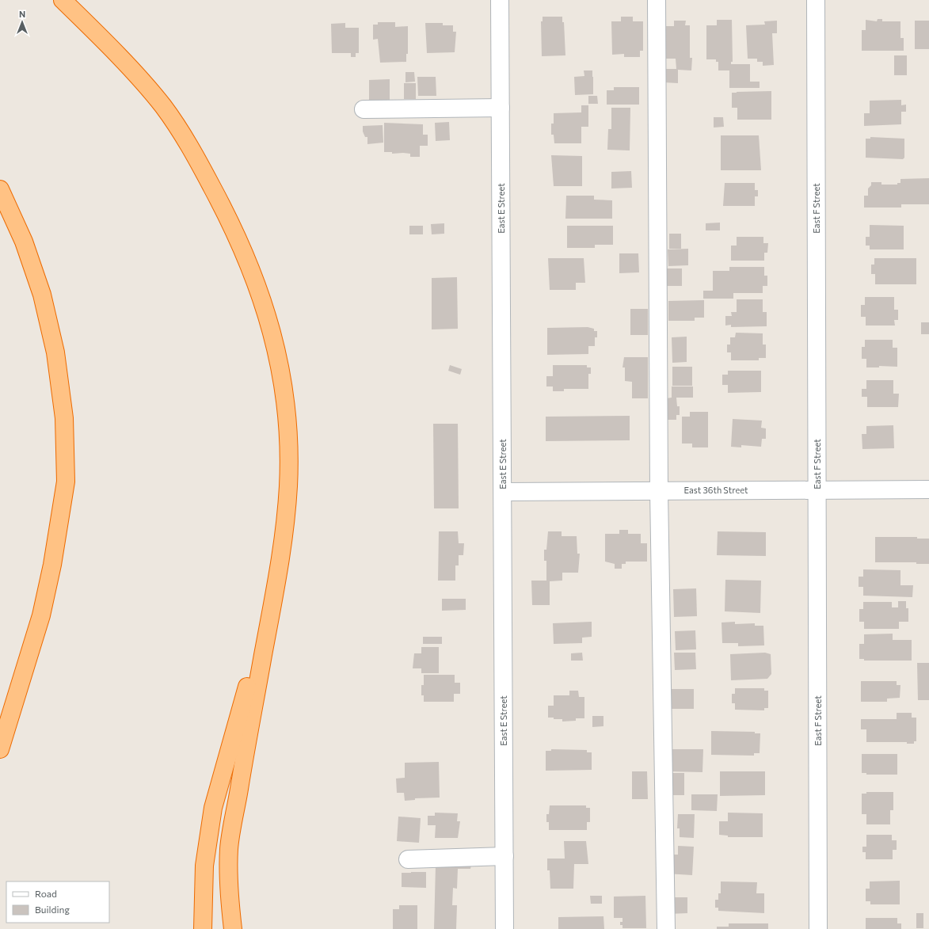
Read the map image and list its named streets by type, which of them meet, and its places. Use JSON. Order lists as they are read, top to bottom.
{
  "streets": {
    "street": ["East E Street", "East F Street", "East 36th Street"]
  },
  "crossings": [
    ["East E Street", "East 36th Street"],
    ["East F Street", "East 36th Street"]
  ],
  "legend": ["Road", "Building"],
  "north": "top"
}
